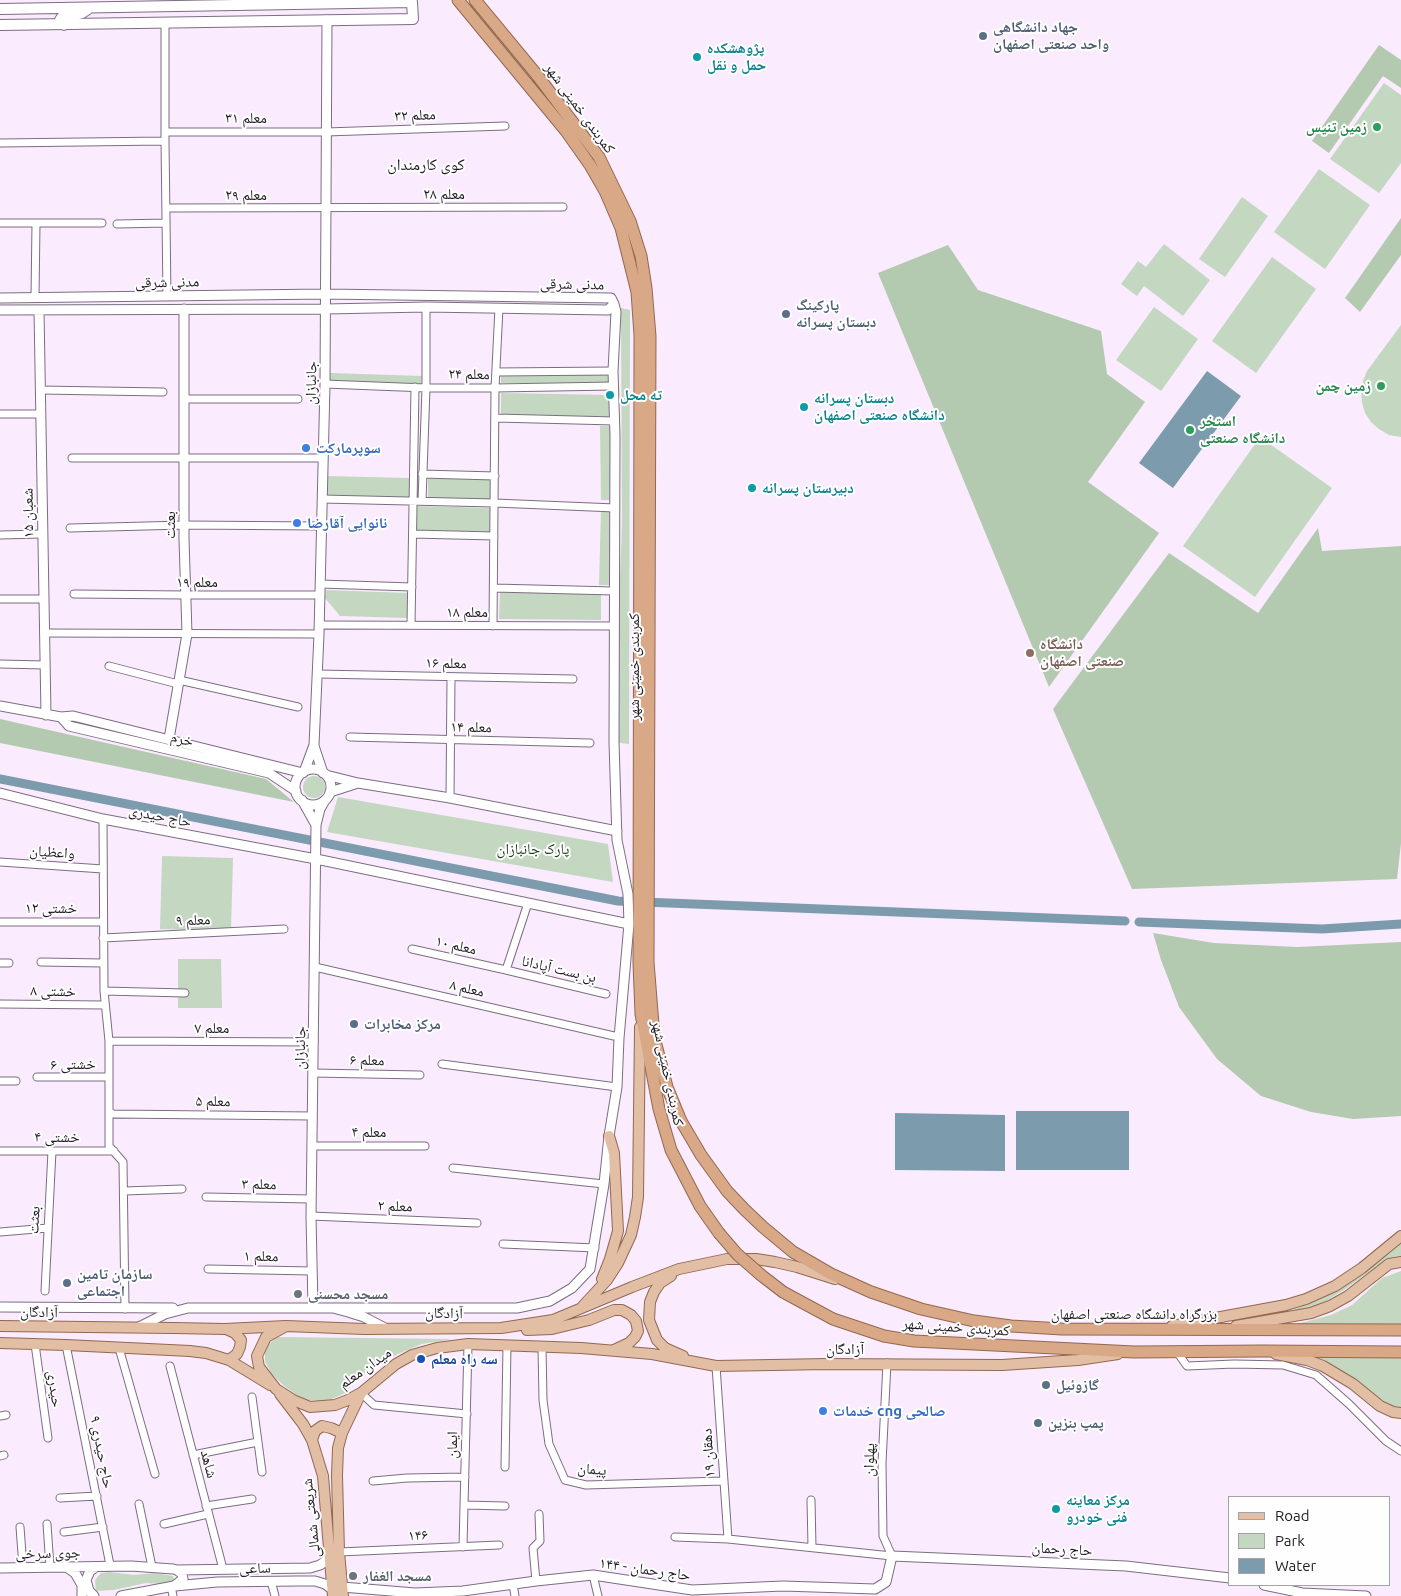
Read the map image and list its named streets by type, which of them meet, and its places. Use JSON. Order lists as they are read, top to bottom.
{
  "streets": {
    "highway": ["کمربندی خمینی شهر", "بزرگراه دانشگاه صنعتی اصفهان"],
    "main road": ["آزادگان", "میدان معلم", "شریعتی شمالی"],
    "street": [
      "معلم ۳۲",
      "معلم ۳۱",
      "معلم ۲۸",
      "معلم ۲۹",
      "مدنی شرقی",
      "معلم ۲۴",
      "جانبازان",
      "۱۵ شعبان",
      "بعثت",
      "معلم ۱۹",
      "معلم ۱۸",
      "معلم ۱۶",
      "معلم ۱۴",
      "خرم",
      "حاج حیدری",
      "واعظیان",
      "خشتی ۱۲",
      "معلم ۹",
      "معلم ۱۰",
      "بن بست آپادانا",
      "معلم ۸",
      "خشتی ۸",
      "معلم ۷",
      "معلم ۶",
      "خشتی ۶",
      "معلم ۵",
      "معلم ۴",
      "خشتی ۴",
      "معلم ۳",
      "معلم ۲",
      "معلم ۱",
      "حیدری",
      "ایمان",
      "حاج حیدری ۹",
      "دهقان ۱۹",
      "پهلوان",
      "شاهد",
      "پیمان",
      "۱۴۶",
      "حاج رحمان",
      "جوی سرخی",
      "ساعی",
      "حاج رحمان - ۱۴۴"
    ]
  },
  "crossings": [
    ["کمربندی خمینی شهر", "حاج حیدری"],
    ["کمربندی خمینی شهر", "آزادگان"],
    ["کمربندی خمینی شهر", "بزرگراه دانشگاه صنعتی اصفهان"],
    ["معلم ۳۲", "معلم ۳۱"],
    ["معلم ۳۲", "جانبازان"],
    ["معلم ۳۱", "جانبازان"],
    ["معلم ۲۸", "معلم ۲۹"],
    ["معلم ۲۸", "جانبازان"],
    ["معلم ۲۹", "جانبازان"],
    ["مدنی شرقی", "جانبازان"],
    ["مدنی شرقی", "۱۵ شعبان"],
    ["مدنی شرقی", "بعثت"],
    ["معلم ۲۴", "جانبازان"],
    ["جانبازان", "معلم ۱۹"],
    ["جانبازان", "معلم ۱۸"],
    ["جانبازان", "معلم ۱۶"],
    ["جانبازان", "حاج حیدری"],
    ["جانبازان", "معلم ۸"],
    ["جانبازان", "معلم ۷"],
    ["جانبازان", "معلم ۶"],
    ["جانبازان", "معلم ۵"],
    ["جانبازان", "معلم ۴"],
    ["جانبازان", "معلم ۳"],
    ["جانبازان", "معلم ۲"],
    ["جانبازان", "معلم ۱"],
    ["۱۵ شعبان", "معلم ۱۸"],
    ["۱۵ شعبان", "خرم"],
    ["بعثت", "معلم ۱۹"],
    ["بعثت", "معلم ۱۸"],
    ["بعثت", "خرم"],
    ["بعثت", "خشتی ۴"],
    ["معلم ۱۰", "بن بست آپادانا"],
    ["آزادگان", "بزرگراه دانشگاه صنعتی اصفهان"],
    ["آزادگان", "میدان معلم"],
    ["آزادگان", "ایمان"],
    ["آزادگان", "دهقان ۱۹"],
    ["آزادگان", "پهلوان"],
    ["آزادگان", "پیمان"],
    ["میدان معلم", "شریعتی شمالی"],
    ["ایمان", "۱۴۶"],
    ["حاج حیدری ۹", "جوی سرخی"],
    ["دهقان ۱۹", "پیمان"],
    ["پهلوان", "حاج رحمان"],
    ["پهلوان", "حاج رحمان - ۱۴۴"],
    ["شاهد", "ساعی"],
    ["شریعتی شمالی", "۱۴۶"],
    ["شریعتی شمالی", "ساعی"],
    ["شریعتی شمالی", "حاج رحمان - ۱۴۴"],
    ["حاج رحمان", "حاج رحمان - ۱۴۴"],
    ["جوی سرخی", "ساعی"],
    ["ساعی", "حاج رحمان - ۱۴۴"]
  ],
  "districts": ["کوی کارمندان"],
  "parks": ["پارک جانبازان"],
  "places": [
    "جهاد دانشگاهی واحد صنعتی اصفهان",
    "پژوهشکده حمل و نقل",
    "زمین تنیس",
    "پارکینگ دبستان پسرانه",
    "زمین چمن",
    "ته محل",
    "دبستان پسرانه دانشگاه صنعتی اصفهان",
    "استخر دانشگاه صنعتی",
    "سوپرمارکت",
    "دبیرستان پسرانه",
    "نانوایی آقارضا",
    "دانشگاه صنعتی اصفهان",
    "مرکز مخابرات",
    "سازمان تامین اجتماعی",
    "مسجد محسنی",
    "سه راه معلم",
    "گازوئیل",
    "خدمات cng صالحی",
    "پمپ بنزین",
    "مرکز معاینه فنی خودرو",
    "مسجد الغفار"
  ],
  "legend": ["Road", "Park", "Water"]
}
